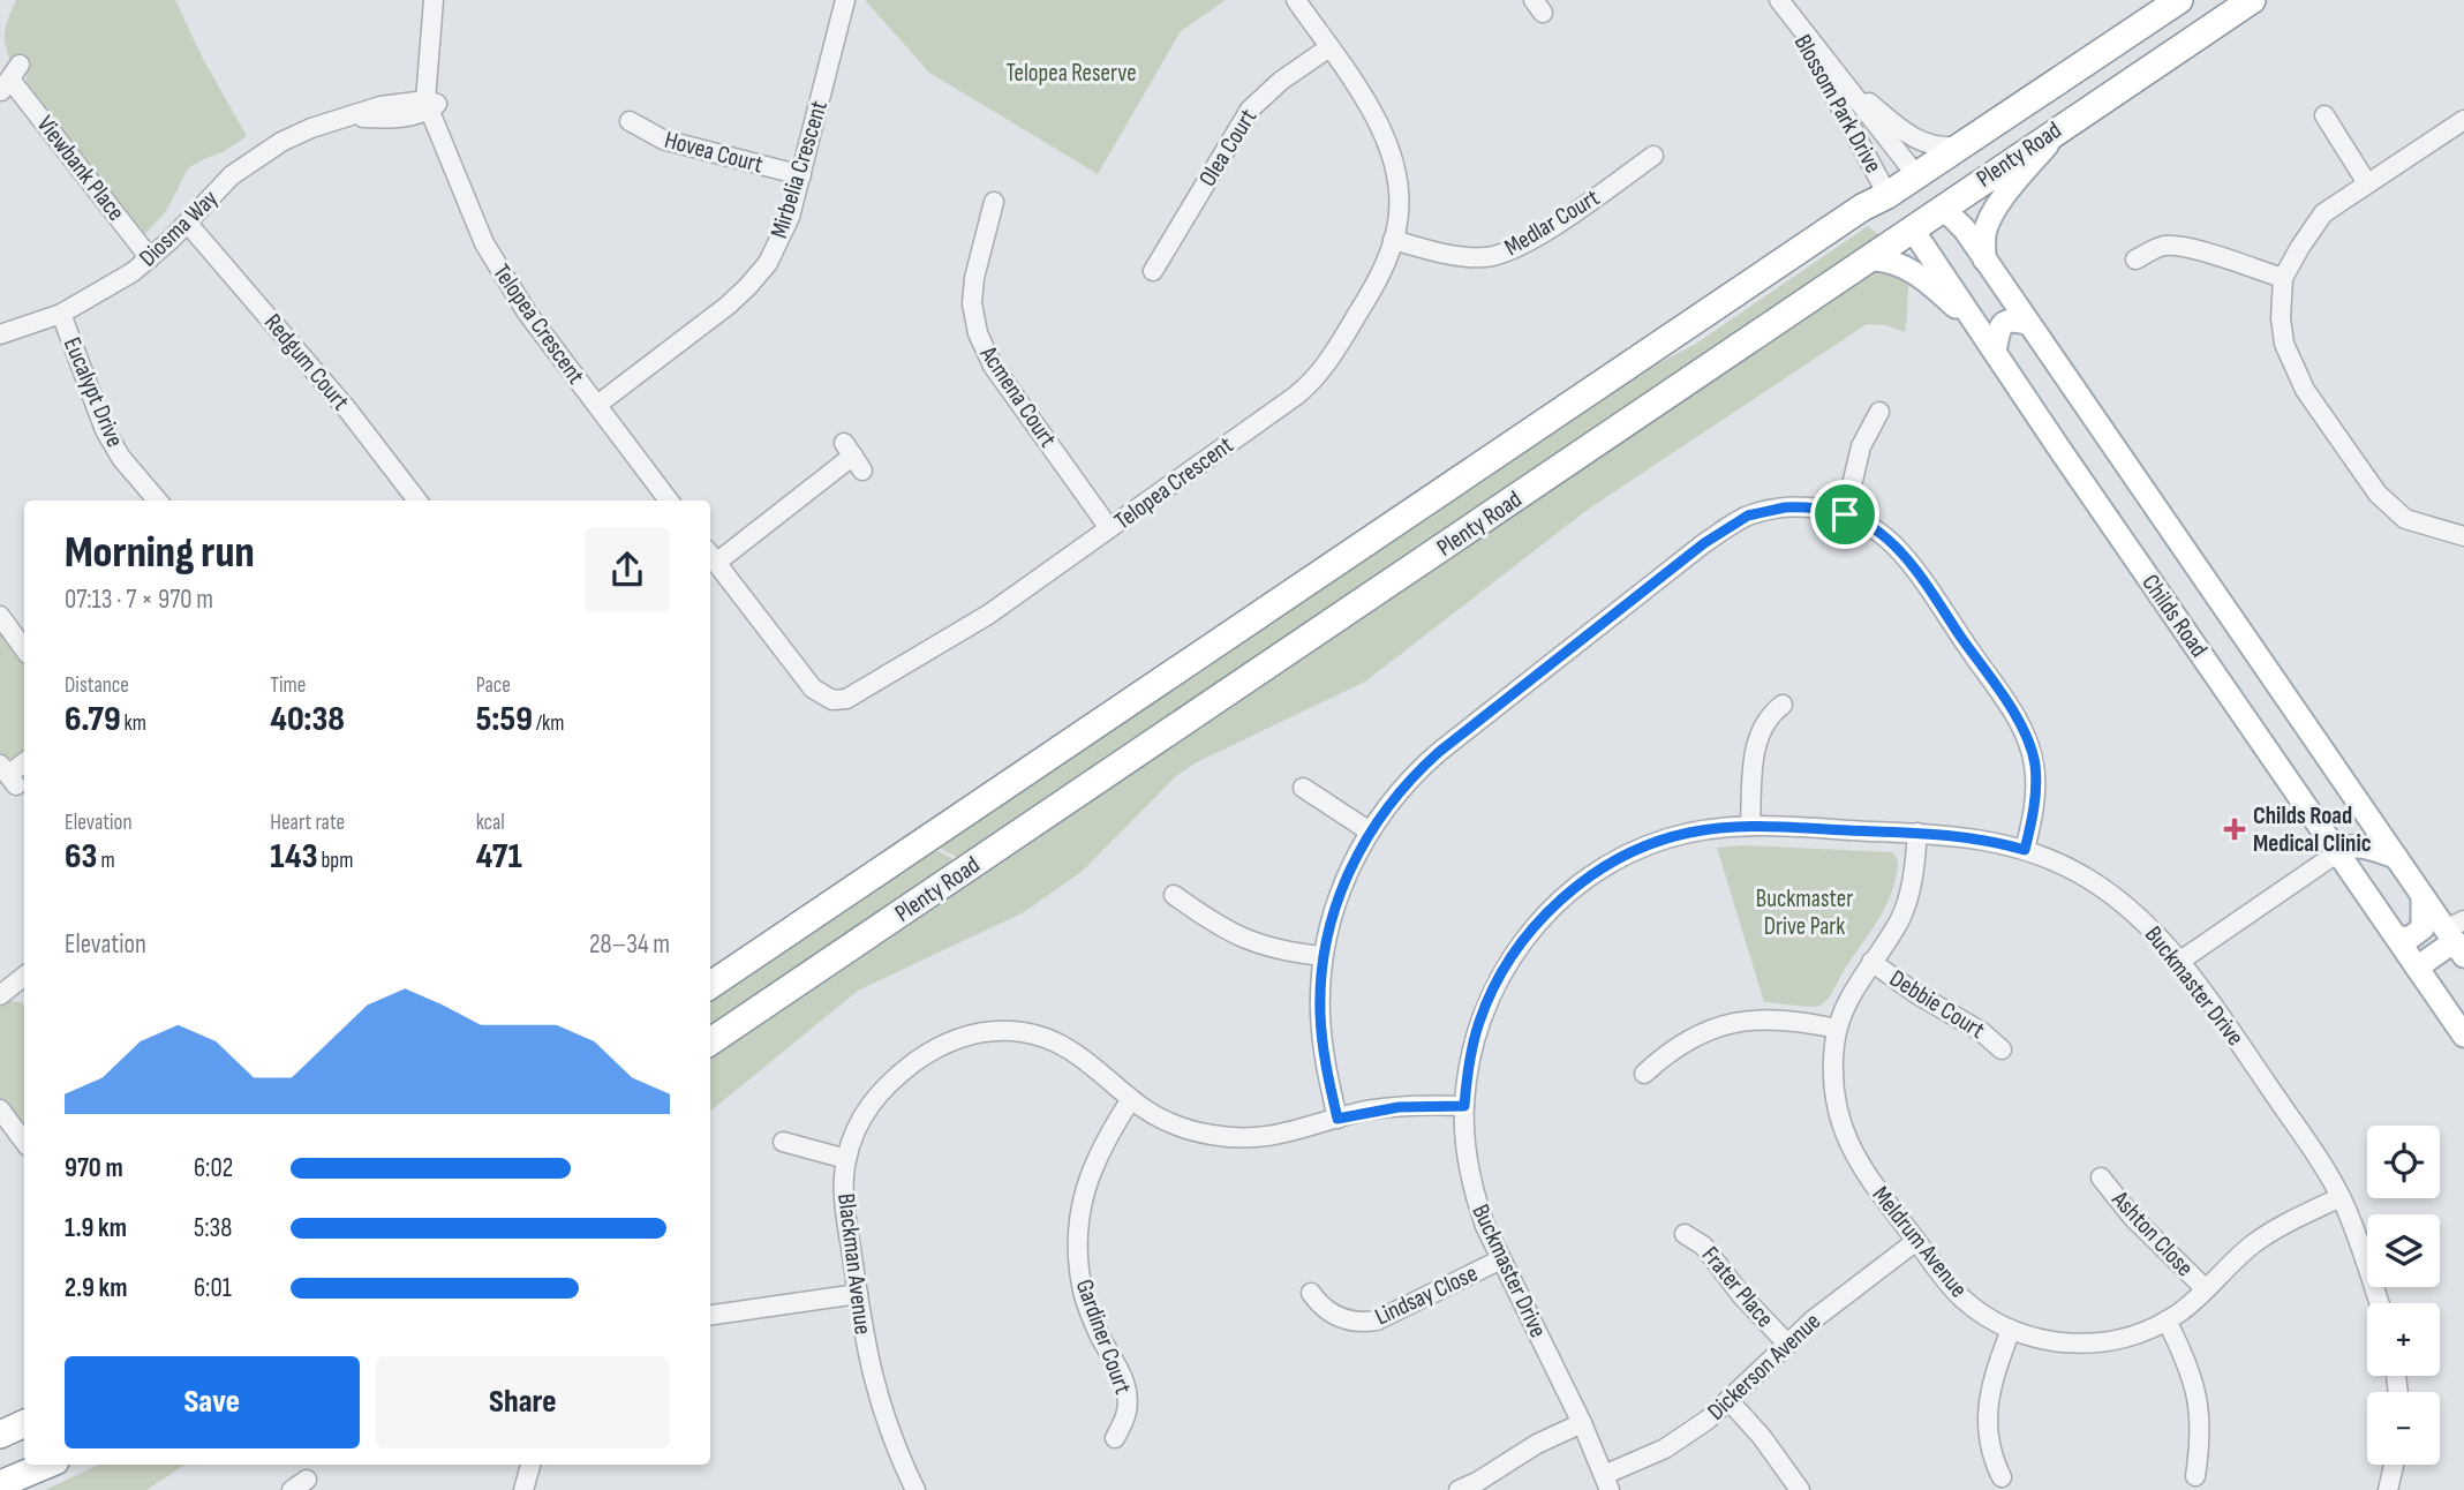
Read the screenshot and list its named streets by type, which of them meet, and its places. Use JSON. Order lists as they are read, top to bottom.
{
  "streets": {
    "highway": ["Plenty Road", "Childs Road"],
    "street": [
      "Blossom Park Drive",
      "Olea Court",
      "Hovea Court",
      "Viewbank Place",
      "Mirbelia Crescent",
      "Medlar Court",
      "Diosma Way",
      "Telopea Crescent",
      "Redgum Court",
      "Eucalypt Drive",
      "Acmena Court",
      "Buckmaster Drive",
      "Debbie Court",
      "Ashton Close",
      "Meldrum Avenue",
      "Blackman Avenue",
      "Frater Place",
      "Lindsay Close",
      "Gardiner Court",
      "Dickerson Avenue"
    ]
  },
  "crossings": [
    ["Blossom Park Drive", "Plenty Road"],
    ["Blossom Park Drive", "Childs Road"],
    ["Olea Court", "Telopea Crescent"],
    ["Hovea Court", "Mirbelia Crescent"],
    ["Plenty Road", "Childs Road"],
    ["Viewbank Place", "Diosma Way"],
    ["Mirbelia Crescent", "Telopea Crescent"],
    ["Medlar Court", "Telopea Crescent"],
    ["Diosma Way", "Telopea Crescent"],
    ["Diosma Way", "Redgum Court"],
    ["Diosma Way", "Eucalypt Drive"],
    ["Telopea Crescent", "Acmena Court"],
    ["Buckmaster Drive", "Meldrum Avenue"],
    ["Buckmaster Drive", "Blackman Avenue"],
    ["Buckmaster Drive", "Lindsay Close"],
    ["Buckmaster Drive", "Dickerson Avenue"],
    ["Debbie Court", "Meldrum Avenue"],
    ["Ashton Close", "Meldrum Avenue"],
    ["Meldrum Avenue", "Dickerson Avenue"],
    ["Blackman Avenue", "Gardiner Court"],
    ["Frater Place", "Dickerson Avenue"]
  ],
  "parks": ["Telopea Reserve", "Buckmaster Drive Park"],
  "places": {
    "health": ["Childs Road Medical Clinic"]
  },
  "page": {
    "heading": ["Morning run", "07:13 · 7 × 970 m"],
    "stats": [
      ["Distance", "6.79 km"],
      ["Time", "40:38"],
      ["Pace", "5:59 /km"],
      ["Elevation", "63 m"],
      ["Heart rate", "143 bpm"],
      ["kcal", "471"]
    ],
    "chart": ["Elevation", "28–34 m"],
    "map_buttons": ["+", "−"],
    "list": [
      {
        "name": "970 m",
        "note": "6:02"
      },
      {
        "name": "1.9 km",
        "note": "5:38"
      },
      {
        "name": "2.9 km",
        "note": "6:01"
      }
    ],
    "buttons": ["Save", "Share"]
  }
}
